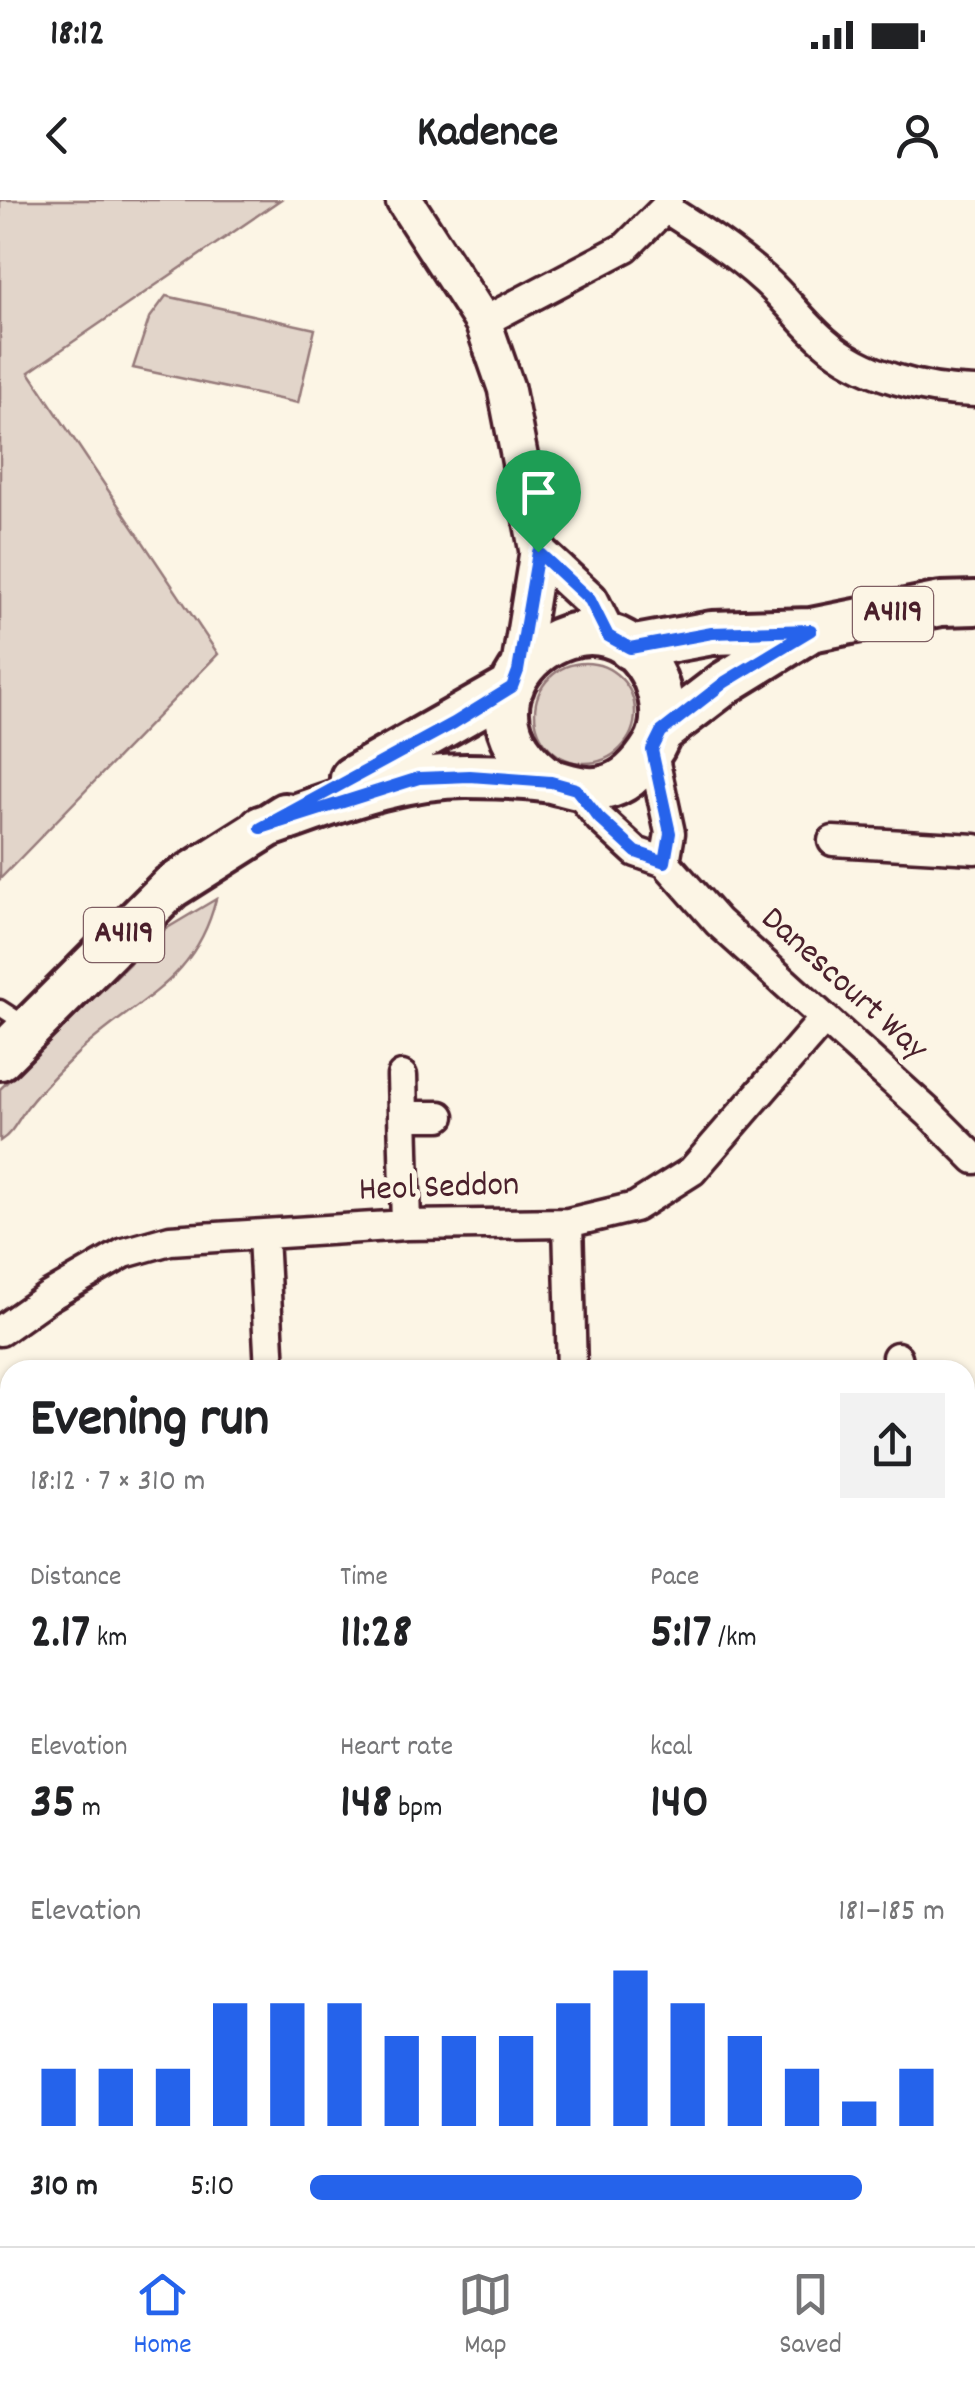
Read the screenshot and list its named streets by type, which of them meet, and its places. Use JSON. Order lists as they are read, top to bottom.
{
  "streets": {
    "main road": ["A4119"],
    "street": ["Danescourt Way", "Heol Seddon"]
  },
  "crossings": [
    ["A4119", "Danescourt Way"],
    ["Danescourt Way", "Heol Seddon"]
  ],
  "page": {
    "status": "18:12",
    "header": "Kadence",
    "heading": ["Evening run", "18:12 · 7 × 310 m"],
    "stats": [
      ["Distance", "2.17 km"],
      ["Time", "11:28"],
      ["Pace", "5:17 /km"],
      ["Elevation", "35 m"],
      ["Heart rate", "148 bpm"],
      ["kcal", "140"]
    ],
    "chart": ["Elevation", "181–185 m"],
    "list": [
      {
        "name": "310 m",
        "note": "5:10"
      }
    ],
    "tabs": ["Home", "Map", "Saved"]
  }
}
